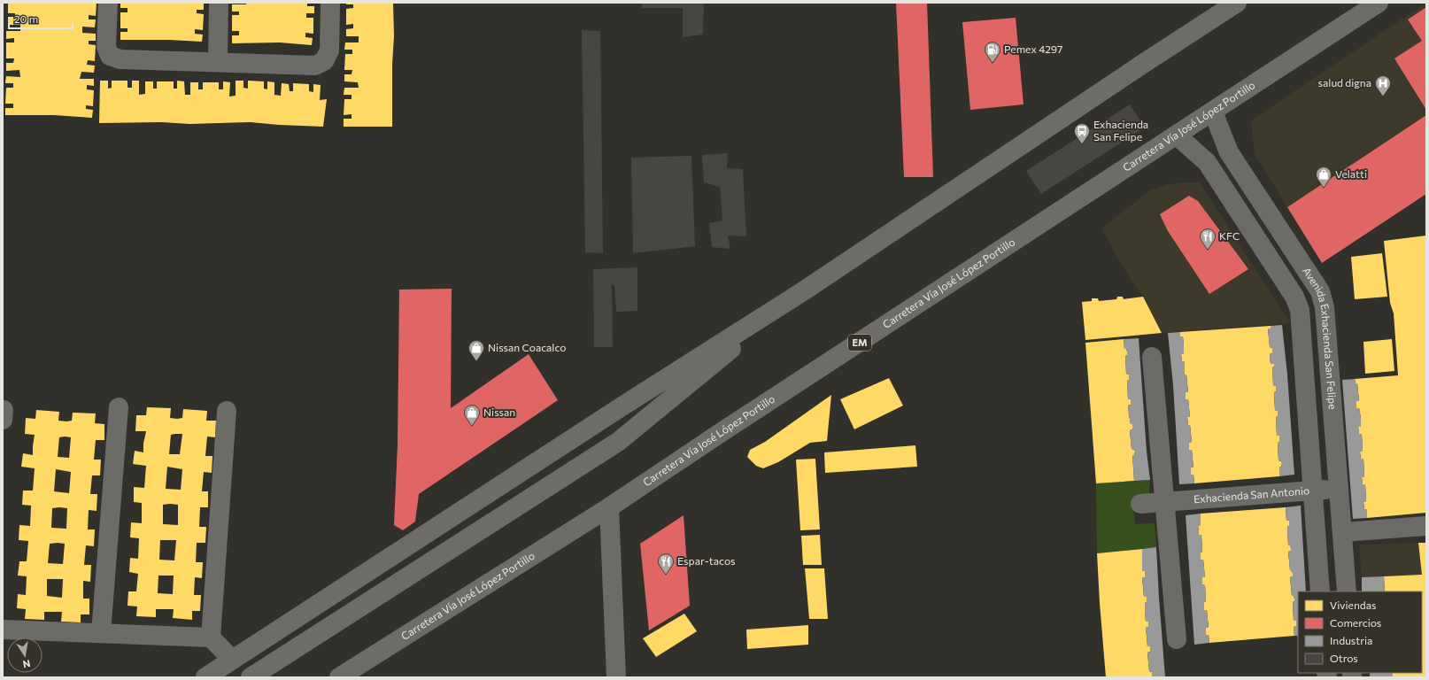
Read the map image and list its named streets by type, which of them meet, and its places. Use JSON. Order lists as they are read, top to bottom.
{
  "streets": {
    "main road": ["Carretera Vía José López Portillo", "EM"],
    "street": ["Avenida Exhacienda San Felipe", "Exhacienda San Antonio"]
  },
  "crossings": [
    ["Carretera Vía José López Portillo", "Avenida Exhacienda San Felipe"],
    ["Avenida Exhacienda San Felipe", "Exhacienda San Antonio"]
  ],
  "places": {
    "fuel station": ["Pemex 4297"],
    "hospital": ["salud digna"],
    "bus stop": ["Exhacienda San Felipe"],
    "shop": ["Velatti", "Nissan Coacalco", "Nissan"],
    "restaurant": ["KFC", "Espar-tacos"]
  },
  "legend": [
    "Viviendas",
    "Comercios",
    "Industria",
    "Otros"
  ],
  "scale_bar": "20 m",
  "north": "bottom"
}
